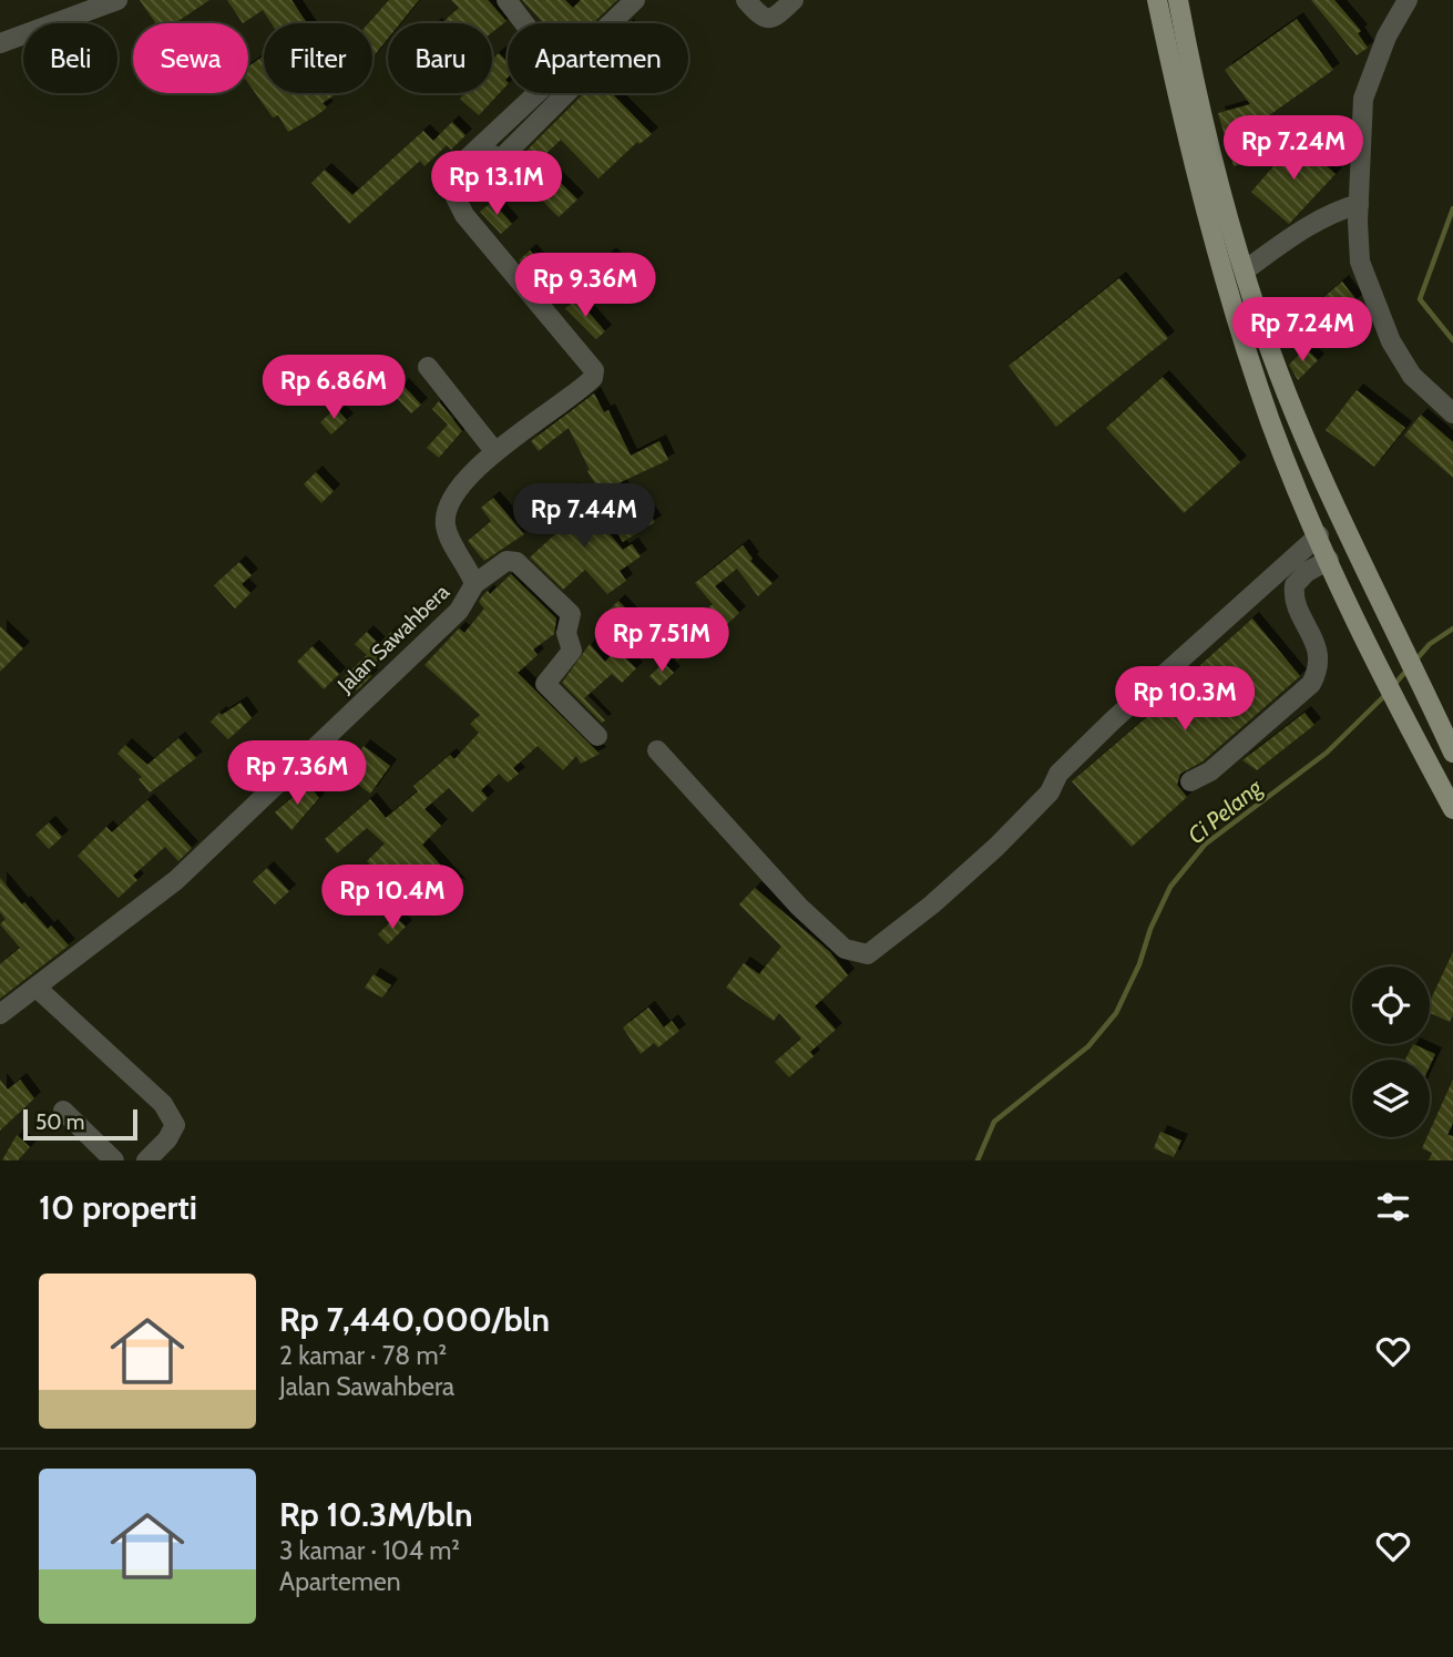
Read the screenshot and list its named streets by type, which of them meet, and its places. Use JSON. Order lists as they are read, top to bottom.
{
  "streets": {
    "street": ["Jalan Sawahbera"]
  },
  "water": ["Ci Pelang"],
  "scale_bar": "50 m",
  "page": {
    "chip": [
      "Beli",
      "Sewa",
      "Filter",
      "Baru",
      "Apartemen"
    ],
    "price": [
      "Rp 7.24M",
      "Rp 13.1M",
      "Rp 9.36M",
      "Rp 7.24M",
      "Rp 6.86M",
      "Rp 7.44M",
      "Rp 7.51M",
      "Rp 10.3M",
      "Rp 7.36M",
      "Rp 10.4M"
    ],
    "scale": "50 m",
    "heading": "10 properti",
    "list": [
      {
        "name": "Rp 7,440,000/bln",
        "note": "2 kamar · 78 m² · Jalan Sawahbera"
      },
      {
        "name": "Rp 10.3M/bln",
        "note": "3 kamar · 104 m² · Apartemen"
      }
    ]
  }
}
